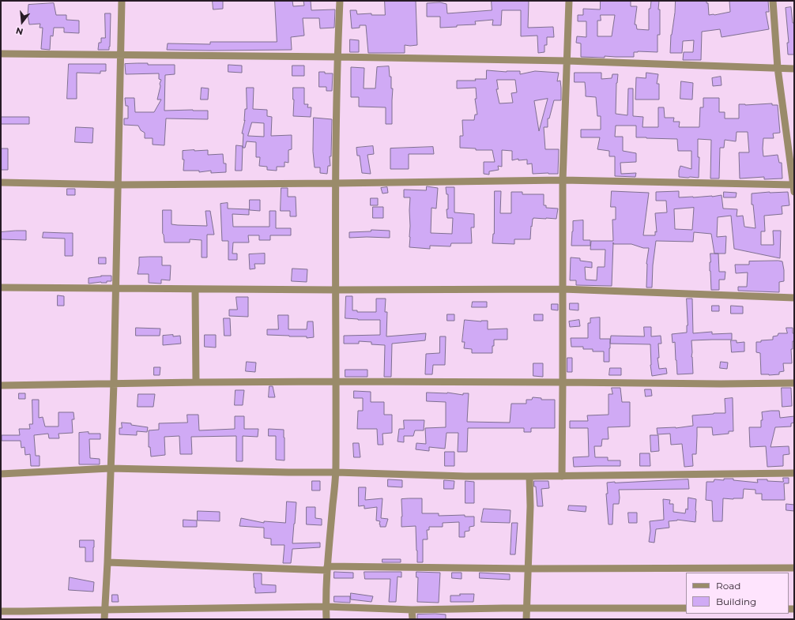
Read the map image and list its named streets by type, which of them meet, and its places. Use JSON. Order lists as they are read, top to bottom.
{
  "legend": ["Road", "Building"],
  "north": "bottom"
}
